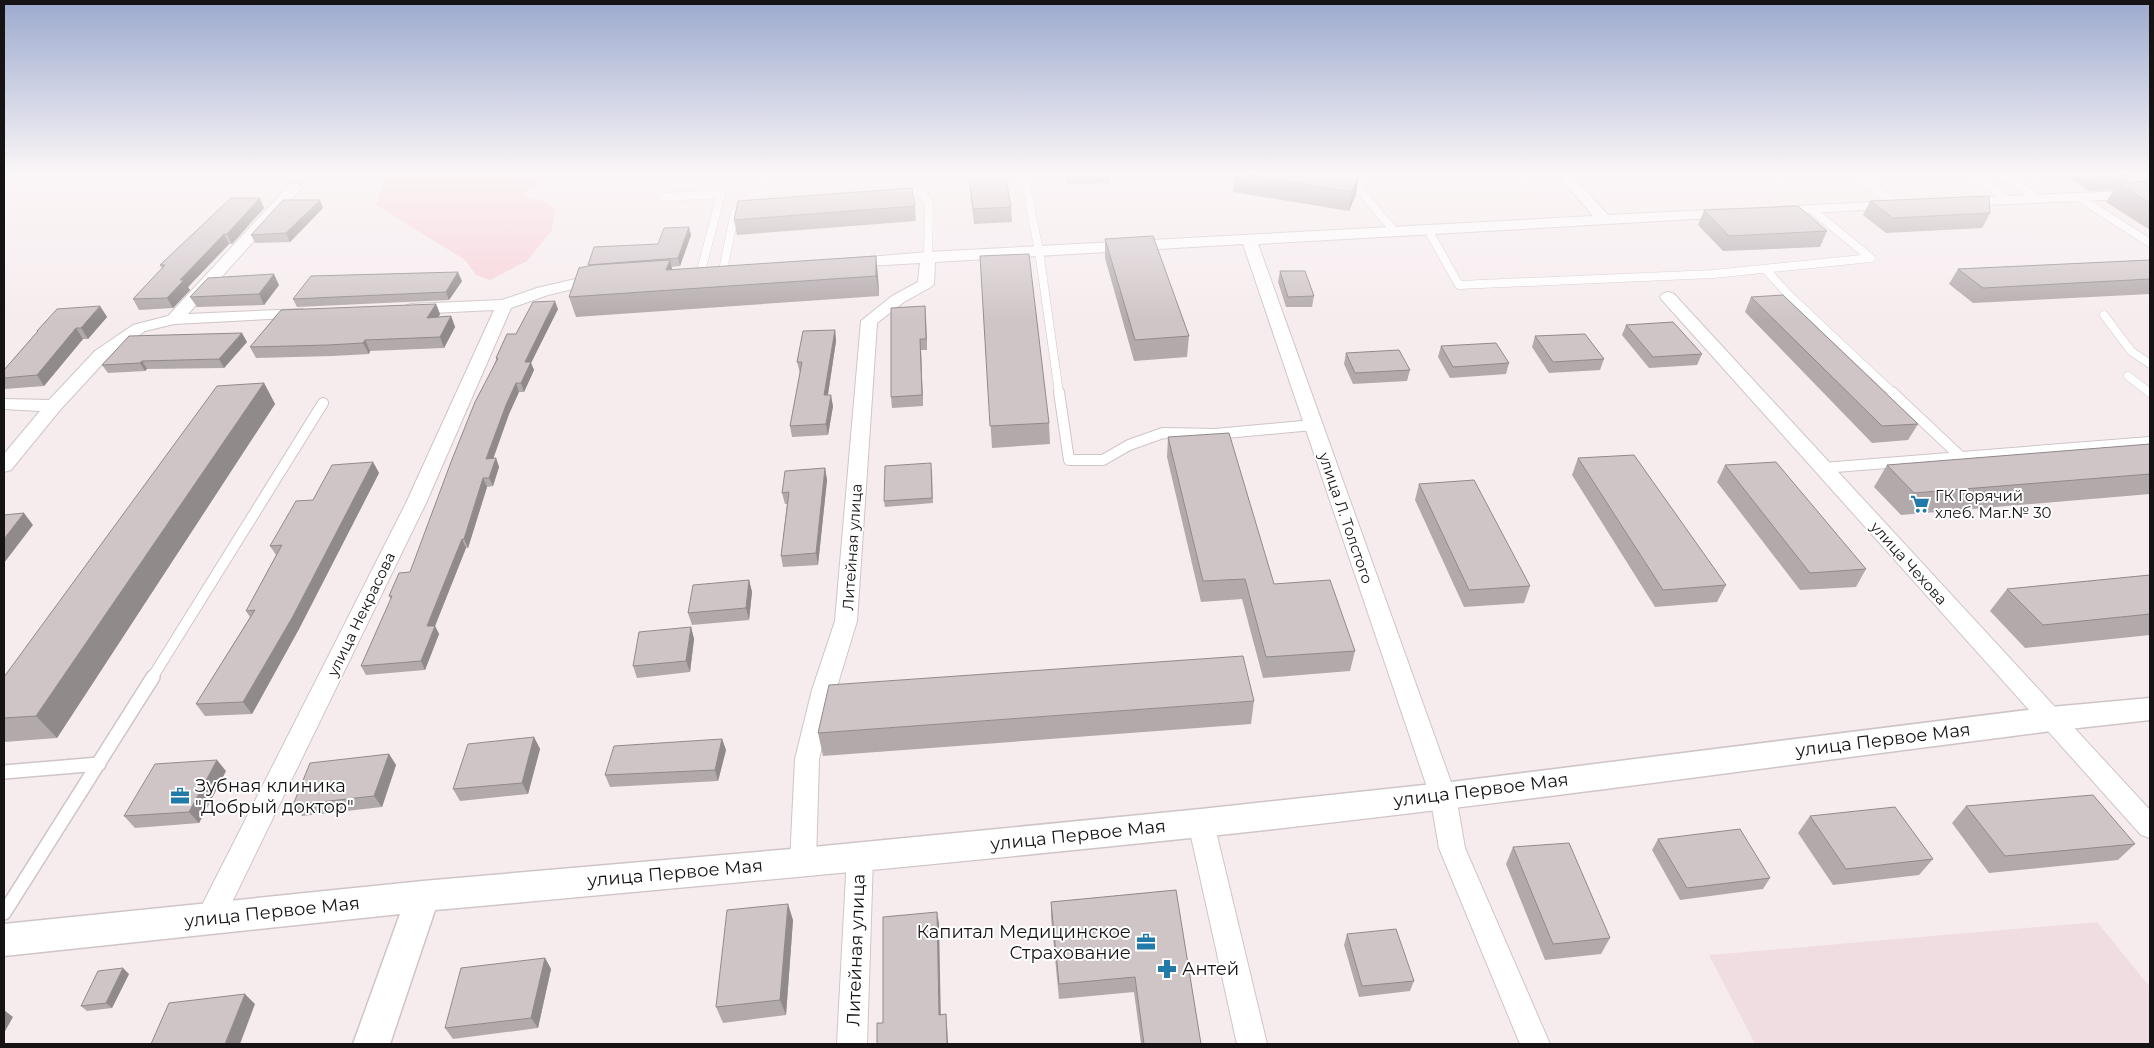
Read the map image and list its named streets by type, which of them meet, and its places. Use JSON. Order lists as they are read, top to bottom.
{
  "streets": {
    "street": [
      "улица Л. Толстого",
      "Литейная улица",
      "улица Чехова",
      "улица Некрасова",
      "улица Первое Мая"
    ]
  },
  "crossings": [
    ["улица Л. Толстого", "улица Первое Мая"],
    ["Литейная улица", "улица Первое Мая"],
    ["улица Чехова", "улица Первое Мая"],
    ["улица Некрасова", "улица Первое Мая"]
  ],
  "places": {
    "supermarket": ["ГК Горячий хлеб. Маг.№ 30"],
    "office": ["Зубная клиника \"Добрый доктор\"", "Капитал Медицинское Страхование"],
    "pharmacy": ["Антей"]
  }
}
